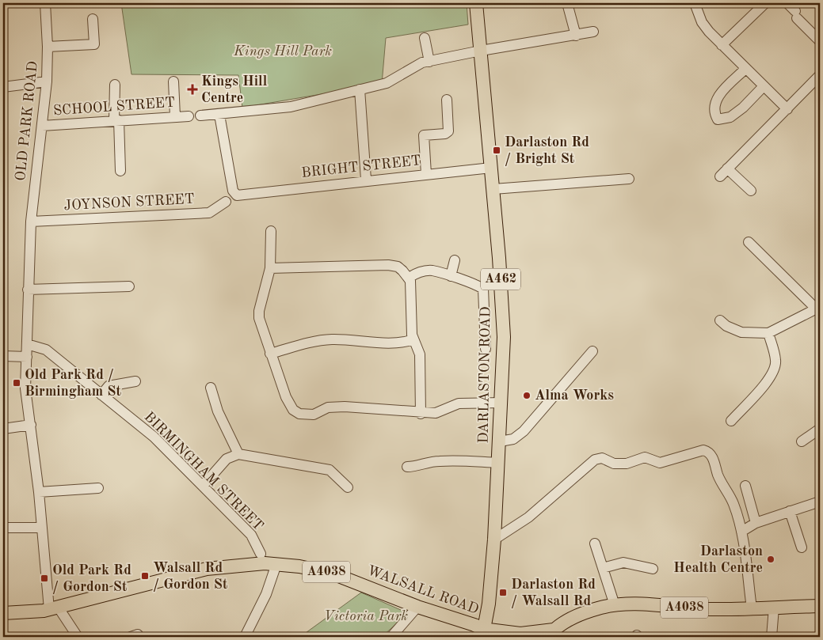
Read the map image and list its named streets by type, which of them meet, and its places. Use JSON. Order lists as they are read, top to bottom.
{
  "streets": {
    "main road": [
      "A462",
      "DARLASTON ROAD",
      "A4038",
      "WALSALL ROAD"
    ],
    "street": [
      "SCHOOL STREET",
      "OLD PARK ROAD",
      "BRIGHT STREET",
      "JOYNSON STREET",
      "BIRMINGHAM STREET"
    ]
  },
  "crossings": [
    ["SCHOOL STREET", "OLD PARK ROAD"],
    ["OLD PARK ROAD", "JOYNSON STREET"],
    ["OLD PARK ROAD", "BIRMINGHAM STREET"],
    ["OLD PARK ROAD", "WALSALL ROAD"],
    ["BRIGHT STREET", "DARLASTON ROAD"],
    ["DARLASTON ROAD", "A4038"],
    ["DARLASTON ROAD", "WALSALL ROAD"],
    ["A4038", "WALSALL ROAD"]
  ],
  "parks": ["Kings Hill Park", "Victoria Park"],
  "places": {
    "health": ["Kings Hill Centre"],
    "transit": [
      "Darlaston Rd / Bright St",
      "Old Park Rd / Birmingham St",
      "Walsall Rd / Gordon St",
      "Old Park Rd / Gordon St",
      "Darlaston Rd / Walsall Rd"
    ],
    "other": ["Alma Works", "Darlaston Health Centre"]
  }
}
